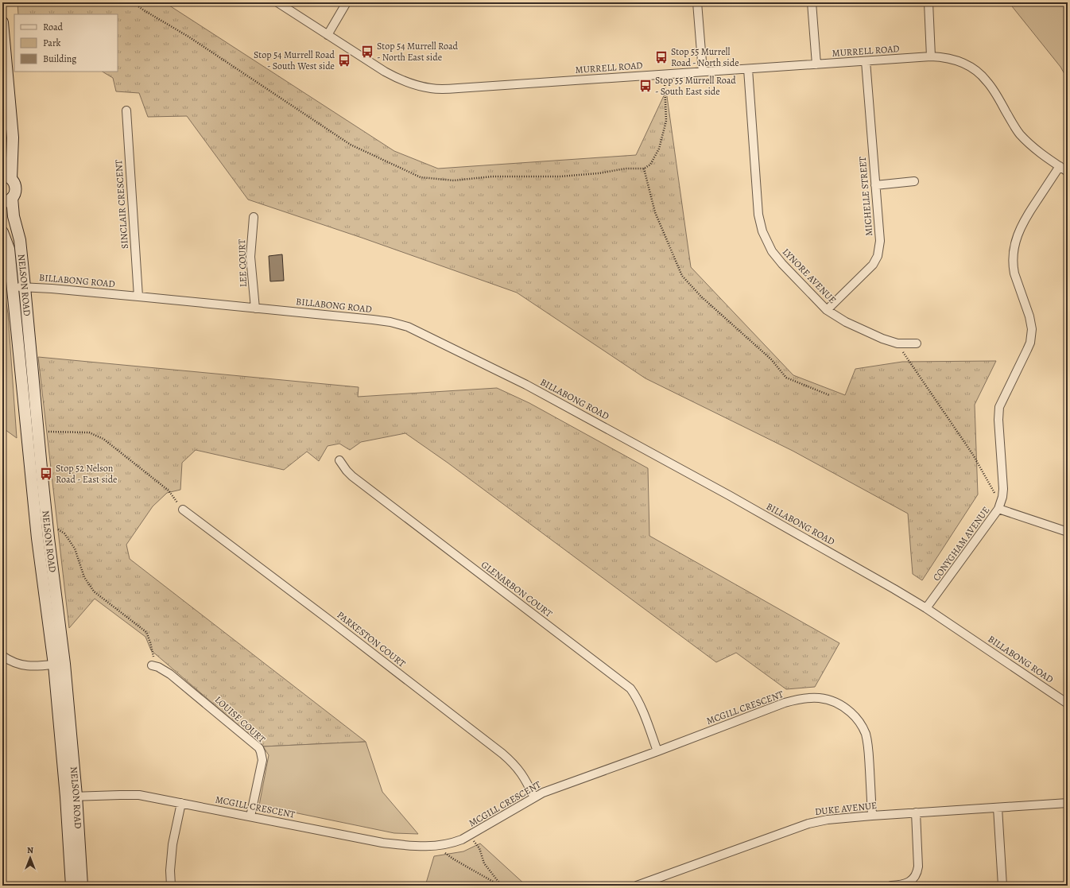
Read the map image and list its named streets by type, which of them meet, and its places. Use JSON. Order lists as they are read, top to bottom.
{
  "streets": {
    "main road": ["NELSON ROAD"],
    "street": [
      "MURRELL ROAD",
      "MICHELLE STREET",
      "SINCLAIR CRESCENT",
      "LEE COURT",
      "LYNORE AVENUE",
      "BILLABONG ROAD",
      "CONYGHAM AVENUE",
      "GLENARBON COURT",
      "PARKESTON COURT",
      "MCGILL CRESCENT",
      "LOUISE COURT",
      "DUKE AVENUE"
    ]
  },
  "crossings": [
    ["MURRELL ROAD", "MICHELLE STREET"],
    ["MURRELL ROAD", "LYNORE AVENUE"],
    ["MURRELL ROAD", "CONYGHAM AVENUE"],
    ["MICHELLE STREET", "LYNORE AVENUE"],
    ["SINCLAIR CRESCENT", "BILLABONG ROAD"],
    ["LEE COURT", "BILLABONG ROAD"],
    ["BILLABONG ROAD", "NELSON ROAD"],
    ["BILLABONG ROAD", "CONYGHAM AVENUE"],
    ["NELSON ROAD", "MCGILL CRESCENT"],
    ["GLENARBON COURT", "MCGILL CRESCENT"],
    ["PARKESTON COURT", "MCGILL CRESCENT"],
    ["MCGILL CRESCENT", "LOUISE COURT"],
    ["MCGILL CRESCENT", "DUKE AVENUE"]
  ],
  "places": {
    "bus stop": [
      "Stop 54 Murrell Road - North East side",
      "Stop 55 Murrell Road - North side",
      "Stop 54 Murrell Road - South West side",
      "Stop 55 Murrell Road - South East side",
      "Stop 52 Nelson Road - East side"
    ]
  },
  "legend": ["Road", "Park", "Building"],
  "north": "top"
}
